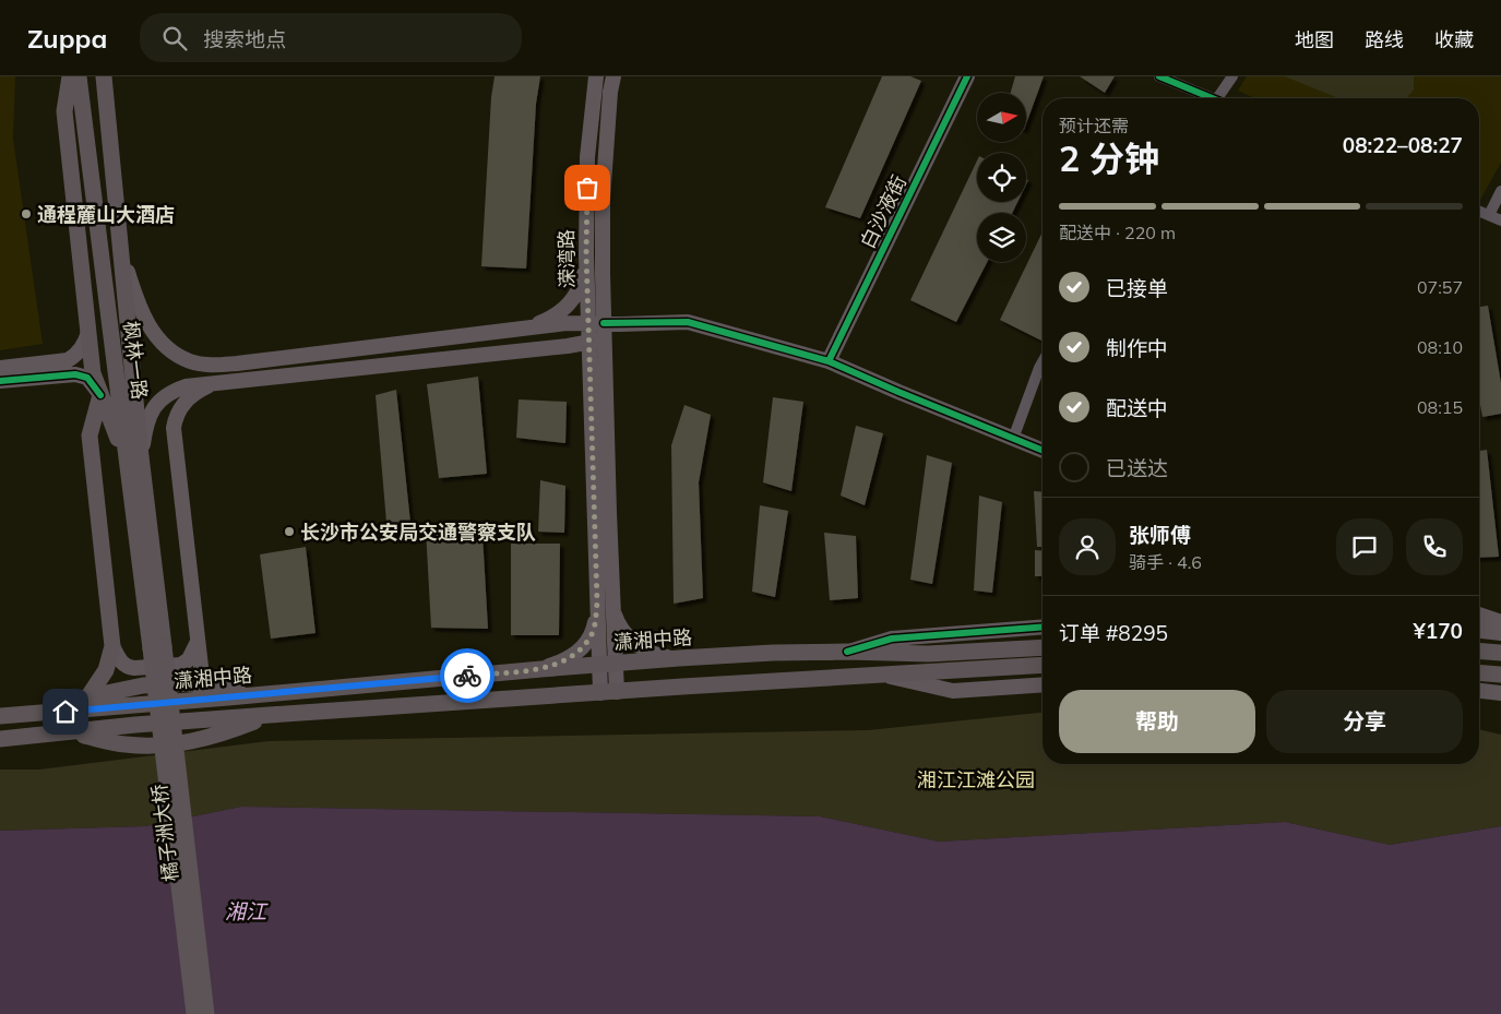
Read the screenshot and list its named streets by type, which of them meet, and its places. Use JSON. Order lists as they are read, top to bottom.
{
  "streets": {
    "main road": [
      "白沙液街",
      "溁湾路",
      "枫林一路",
      "潇湘中路",
      "橘子洲大桥"
    ]
  },
  "crossings": [
    ["枫林一路", "橘子洲大桥"]
  ],
  "water": ["湘江"],
  "parks": ["湘江江滩公园"],
  "places": ["通程麓山大酒店", "长沙市公安局交通警察支队"],
  "north": "right",
  "page": {
    "header": "Zuppa",
    "search": "搜索地点",
    "nav": ["地图", "路线", "收藏"],
    "heading": ["2 分钟", "预计还需", "08:22–08:27"],
    "panel": [
      "张师傅",
      "骑手 · 4.6",
      "订单 #8295",
      "¥170"
    ],
    "bar": "配送中 · 220 m",
    "list": [
      ["已接单", "07:57"],
      ["制作中", "08:10"],
      ["配送中", "08:15"],
      "已送达"
    ],
    "buttons": ["帮助", "分享"]
  }
}
